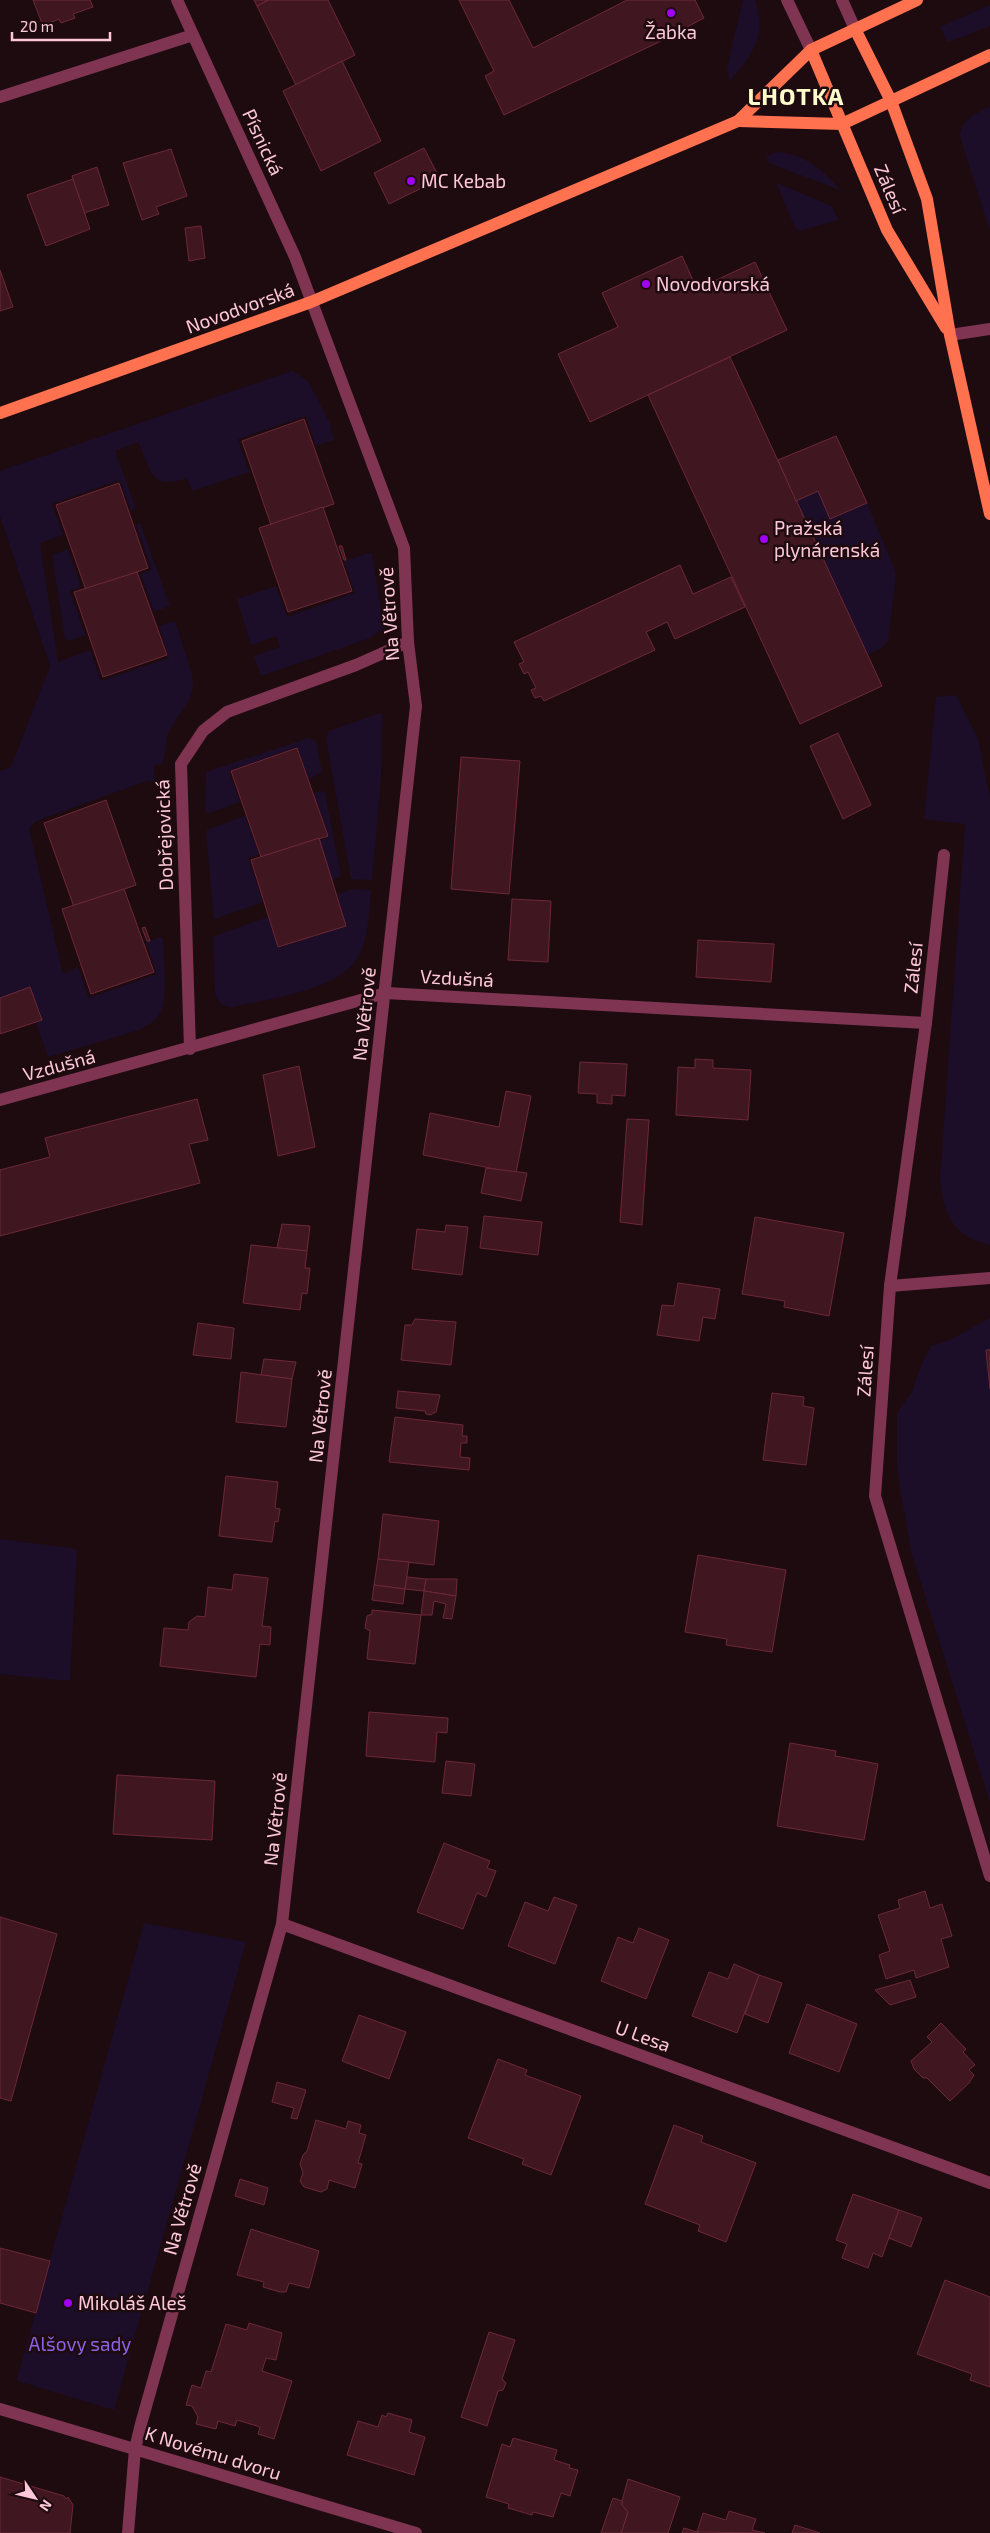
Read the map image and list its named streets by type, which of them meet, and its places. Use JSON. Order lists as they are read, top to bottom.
{
  "streets": {
    "main road": ["Zálesí", "Novodvorská"],
    "street": [
      "Písnická",
      "Na Větrově",
      "Dobřejovická",
      "Vzdušná",
      "U Lesa",
      "K Novému dvoru"
    ]
  },
  "crossings": [
    ["Písnická", "Novodvorská"],
    ["Písnická", "Na Větrově"],
    ["Zálesí", "Novodvorská"],
    ["Zálesí", "Vzdušná"],
    ["Novodvorská", "Na Větrově"],
    ["Na Větrově", "Dobřejovická"],
    ["Na Větrově", "Vzdušná"],
    ["Na Větrově", "U Lesa"],
    ["Na Větrově", "K Novému dvoru"],
    ["Dobřejovická", "Vzdušná"]
  ],
  "districts": ["LHOTKA"],
  "parks": ["Alšovy sady"],
  "places": [
    "Žabka",
    "MC Kebab",
    "Novodvorská",
    "Pražská plynárenská",
    "Mikoláš Aleš"
  ],
  "scale_bar": "20 m",
  "north": "bottom right"
}
